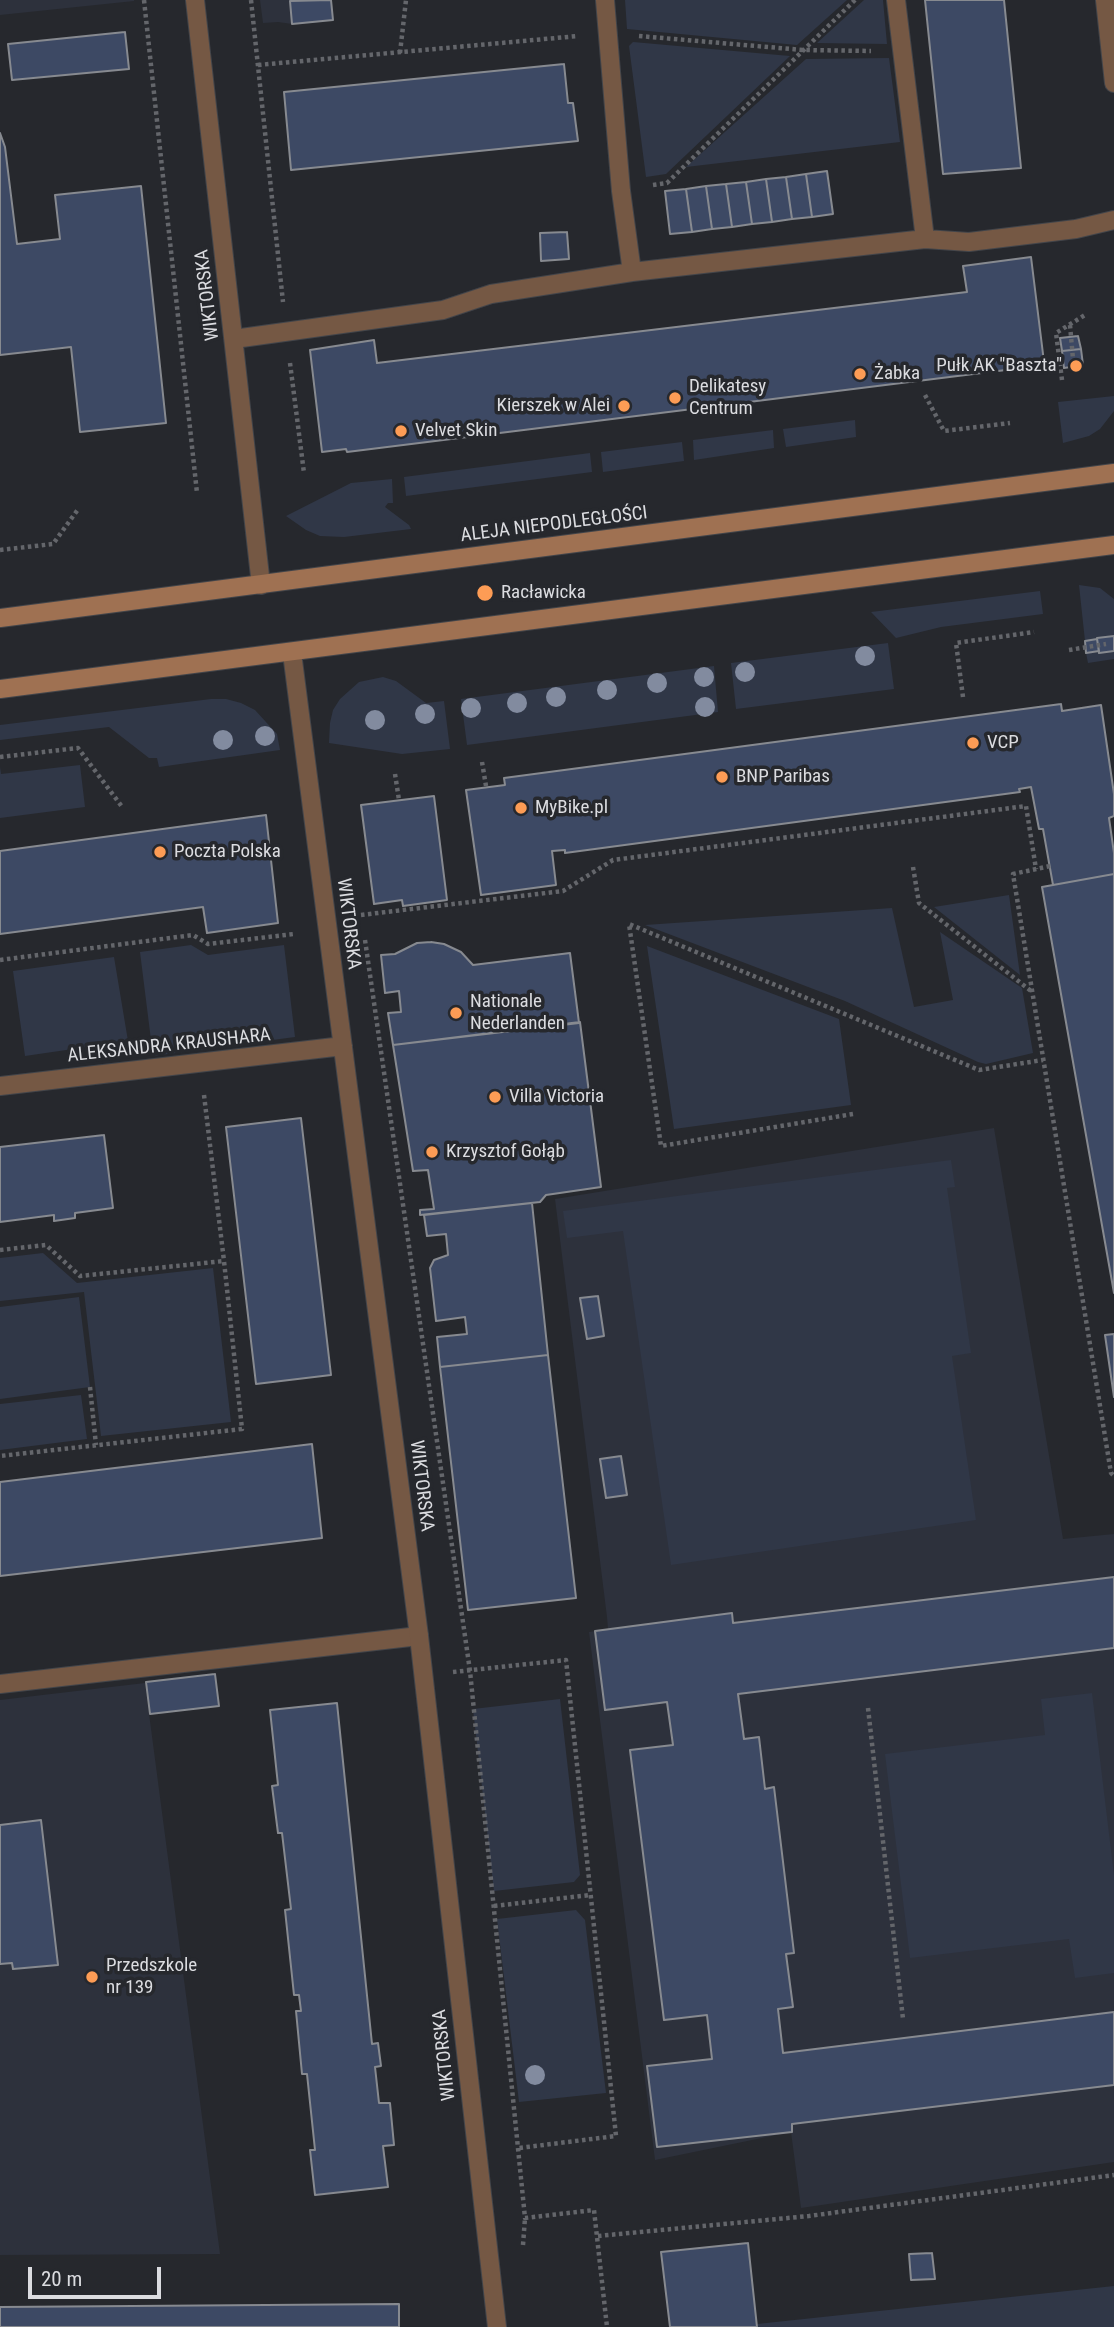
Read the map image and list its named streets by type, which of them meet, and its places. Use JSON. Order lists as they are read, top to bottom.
{
  "streets": {
    "main road": ["ALEJA NIEPODLEGŁOŚCI"],
    "street": ["WIKTORSKA", "ALEKSANDRA KRAUSHARA"]
  },
  "crossings": [
    ["WIKTORSKA", "ALEJA NIEPODLEGŁOŚCI"],
    ["WIKTORSKA", "ALEKSANDRA KRAUSHARA"]
  ],
  "places": [
    "Pułk AK \"Baszta\"",
    "Żabka",
    "Delikatesy Centrum",
    "Kierszek w Alei",
    "Velvet Skin",
    "Racławicka",
    "VCP",
    "BNP Paribas",
    "MyBike.pl",
    "Poczta Polska",
    "Nationale Nederlanden",
    "Villa Victoria",
    "Krzysztof Gołąb",
    "Przedszkole nr 139"
  ],
  "scale_bar": "20 m"
}
